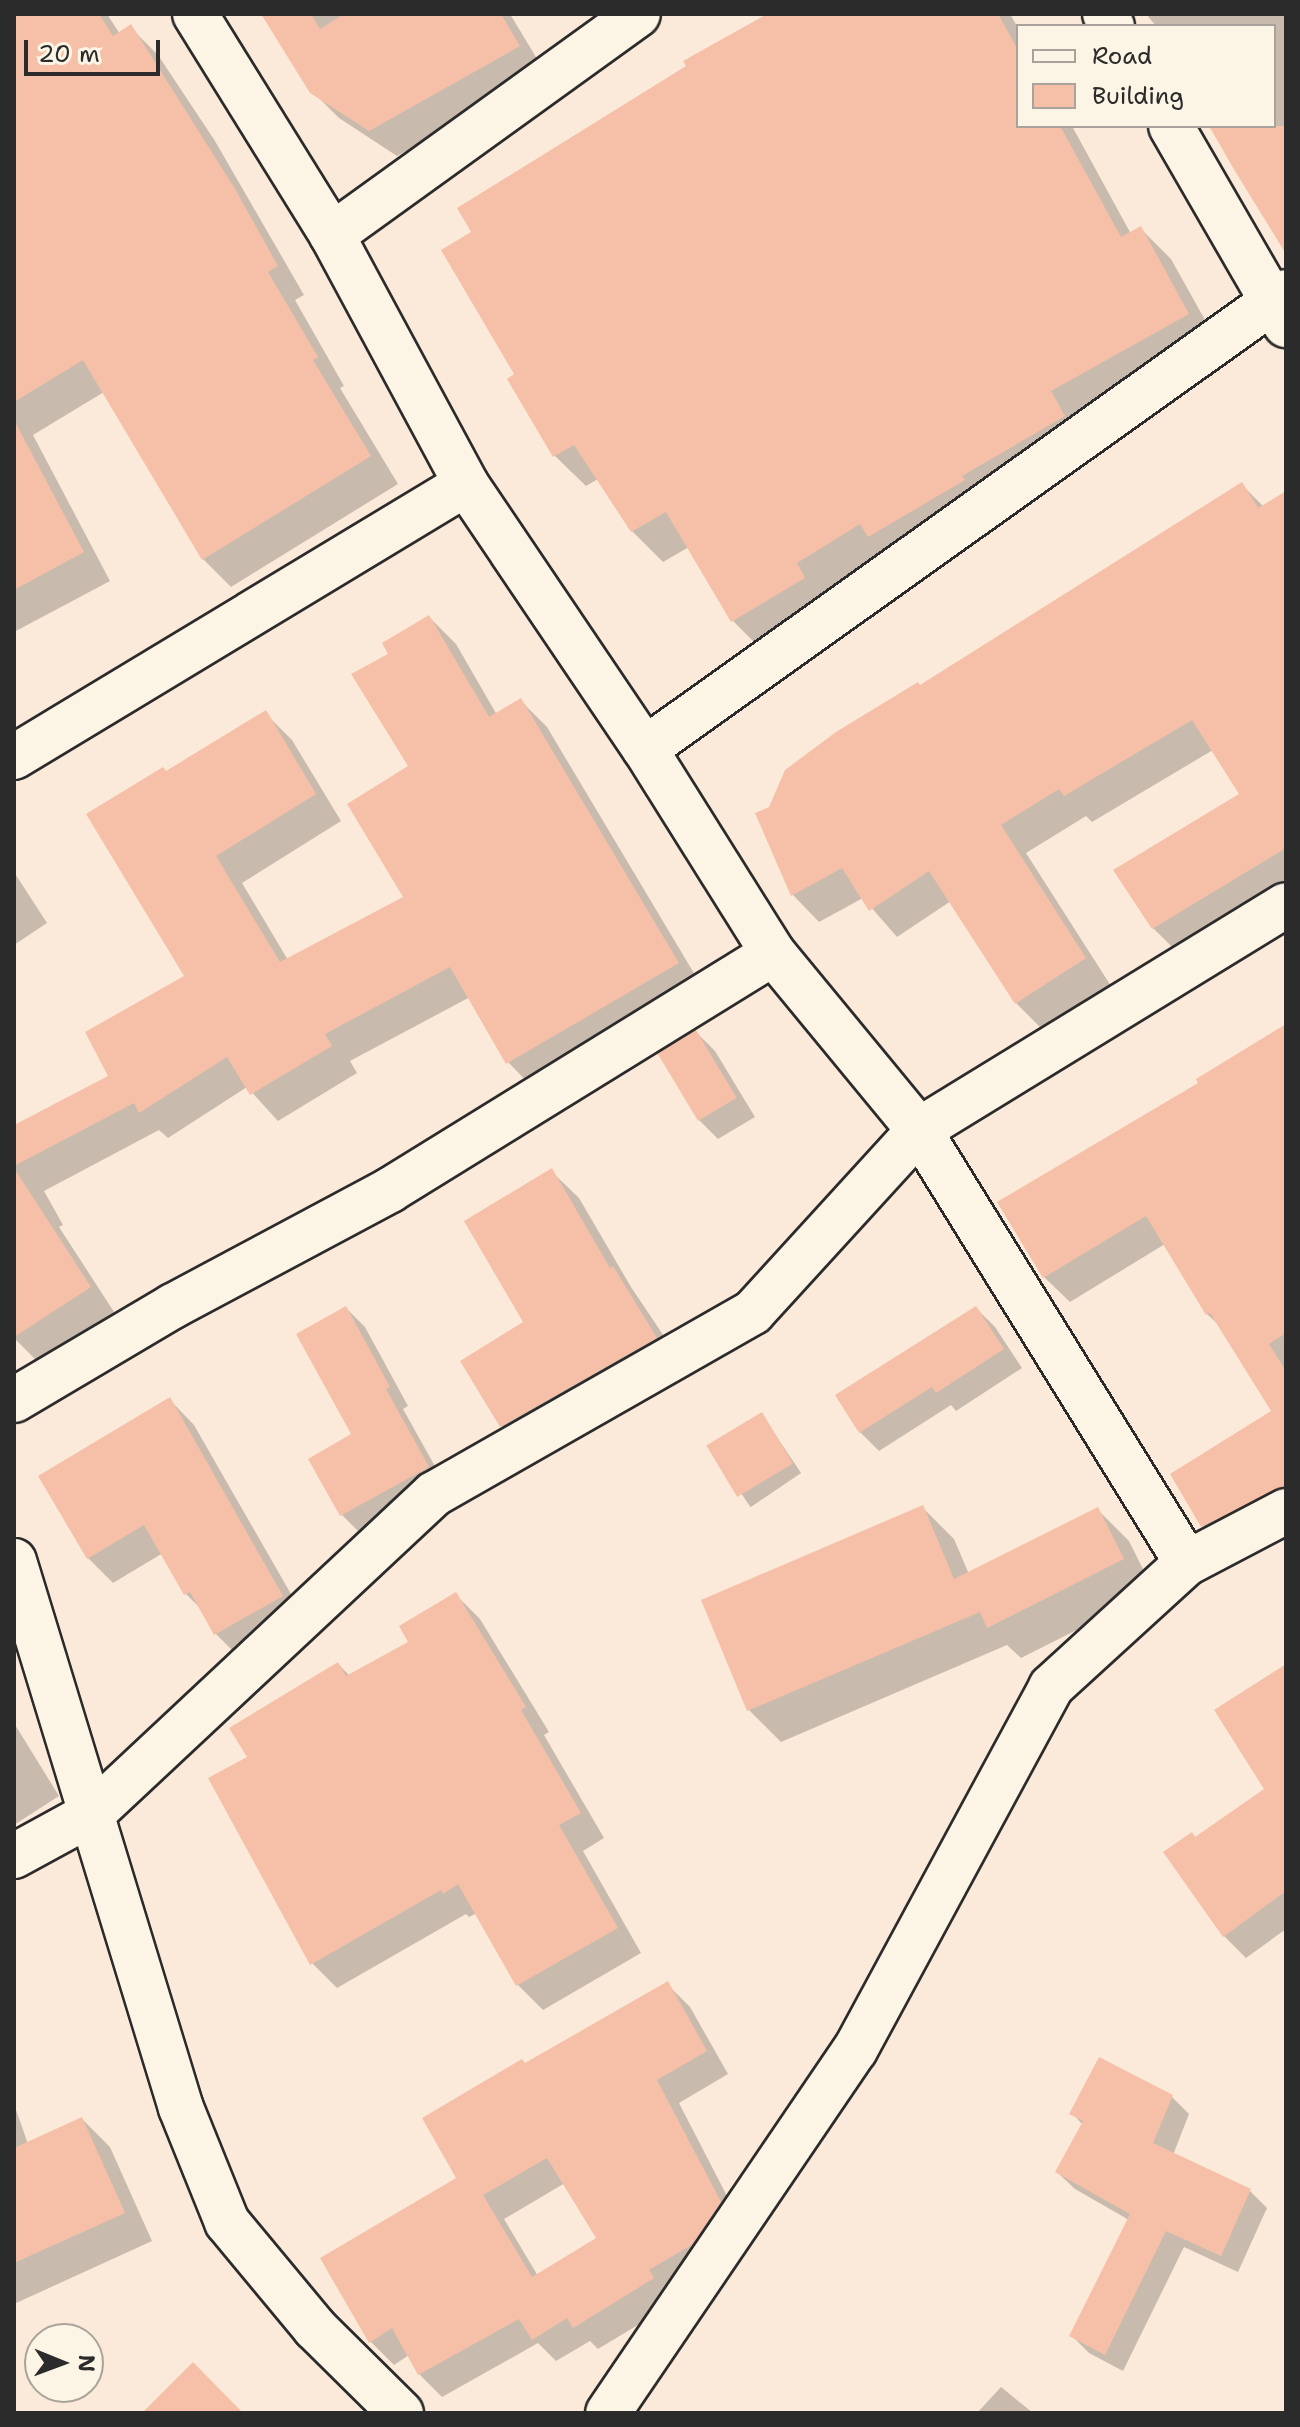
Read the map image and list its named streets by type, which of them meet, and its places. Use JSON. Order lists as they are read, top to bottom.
{
  "legend": ["Road", "Building"],
  "scale_bar": "20 m",
  "north": "right"
}
